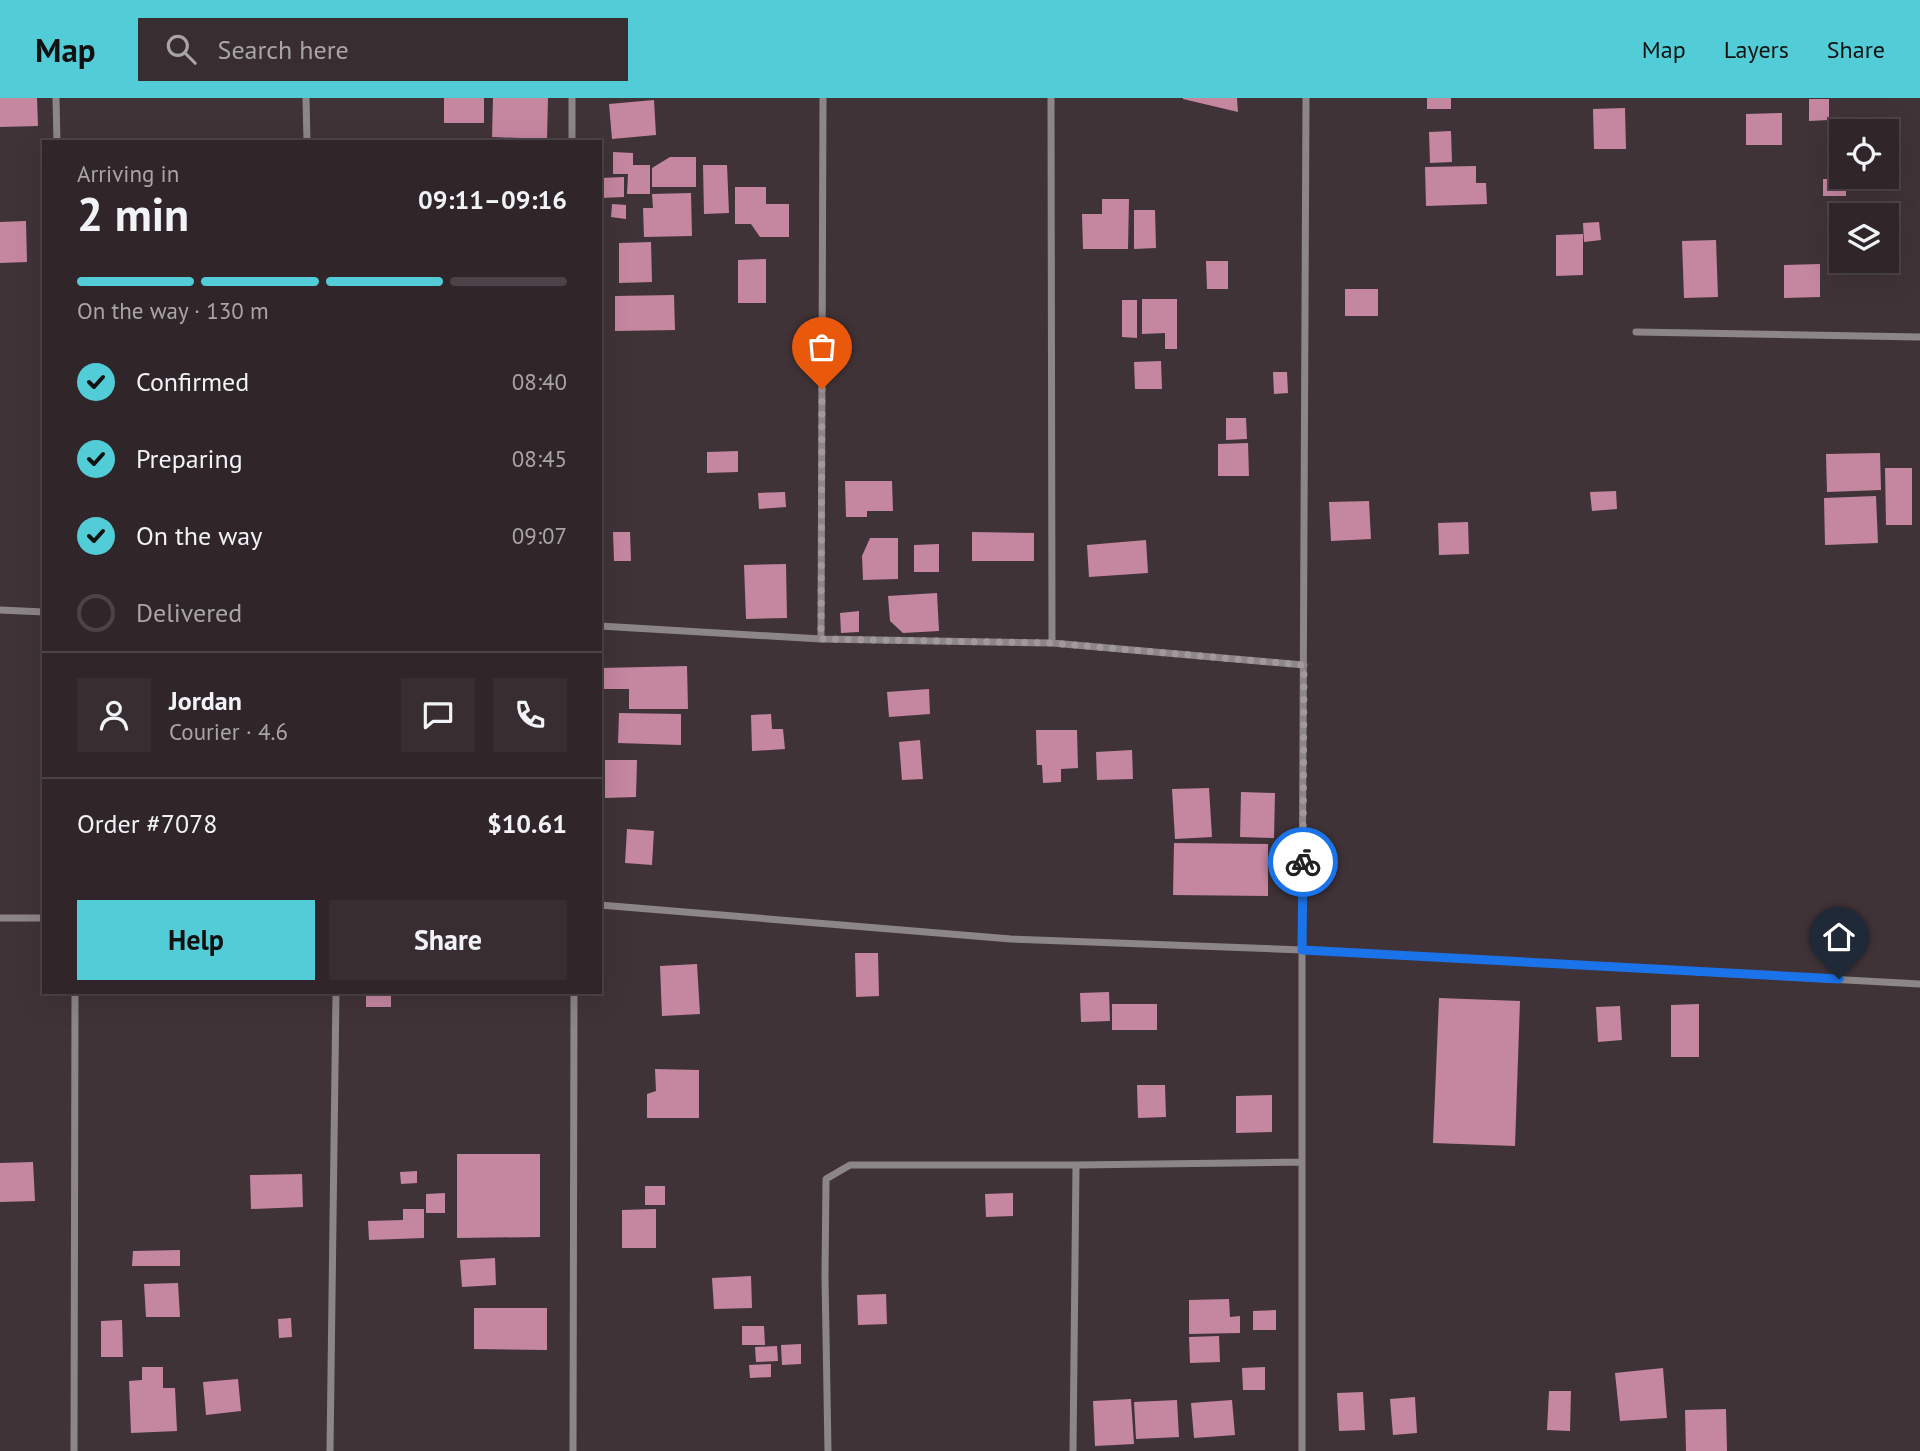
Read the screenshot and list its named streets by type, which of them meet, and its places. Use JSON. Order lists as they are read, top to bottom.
{
  "page": {
    "header": "Map",
    "search": "Search here",
    "nav": ["Map", "Layers", "Share"],
    "heading": ["2 min", "Arriving in", "09:11–09:16"],
    "panel": [
      "Jordan",
      "Courier · 4.6",
      "Order #7078",
      "$10.61"
    ],
    "bar": "On the way · 130 m",
    "list": [
      ["Confirmed", "08:40"],
      ["Preparing", "08:45"],
      ["On the way", "09:07"],
      "Delivered"
    ],
    "buttons": ["Help", "Share"]
  }
}
